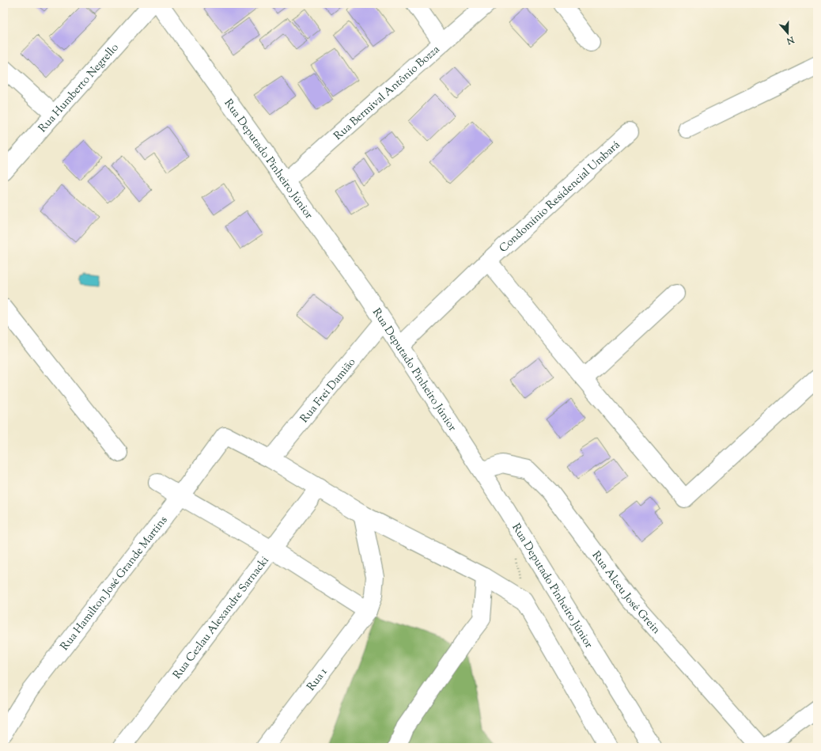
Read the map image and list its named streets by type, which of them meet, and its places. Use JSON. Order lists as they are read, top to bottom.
{
  "streets": {
    "street": [
      "Rua Humberto Negrello",
      "Rua Bermival Antônio Bozza",
      "Rua Deputado Pinheiro Júnior",
      "Condomínio Residencial Umbará",
      "Rua Frei Damião",
      "Rua Hamilton José Grande Martins",
      "Rua Alceu José Grein",
      "Rua Cezlau Alexandre Sarnacki",
      "Rua 1"
    ]
  },
  "crossings": [
    ["Rua Bermival Antônio Bozza", "Rua Deputado Pinheiro Júnior"],
    ["Rua Deputado Pinheiro Júnior", "Condomínio Residencial Umbará"],
    ["Rua Deputado Pinheiro Júnior", "Rua Frei Damião"],
    ["Rua Deputado Pinheiro Júnior", "Rua Alceu José Grein"],
    ["Rua Frei Damião", "Rua Hamilton José Grande Martins"]
  ],
  "north": "bottom"
}
